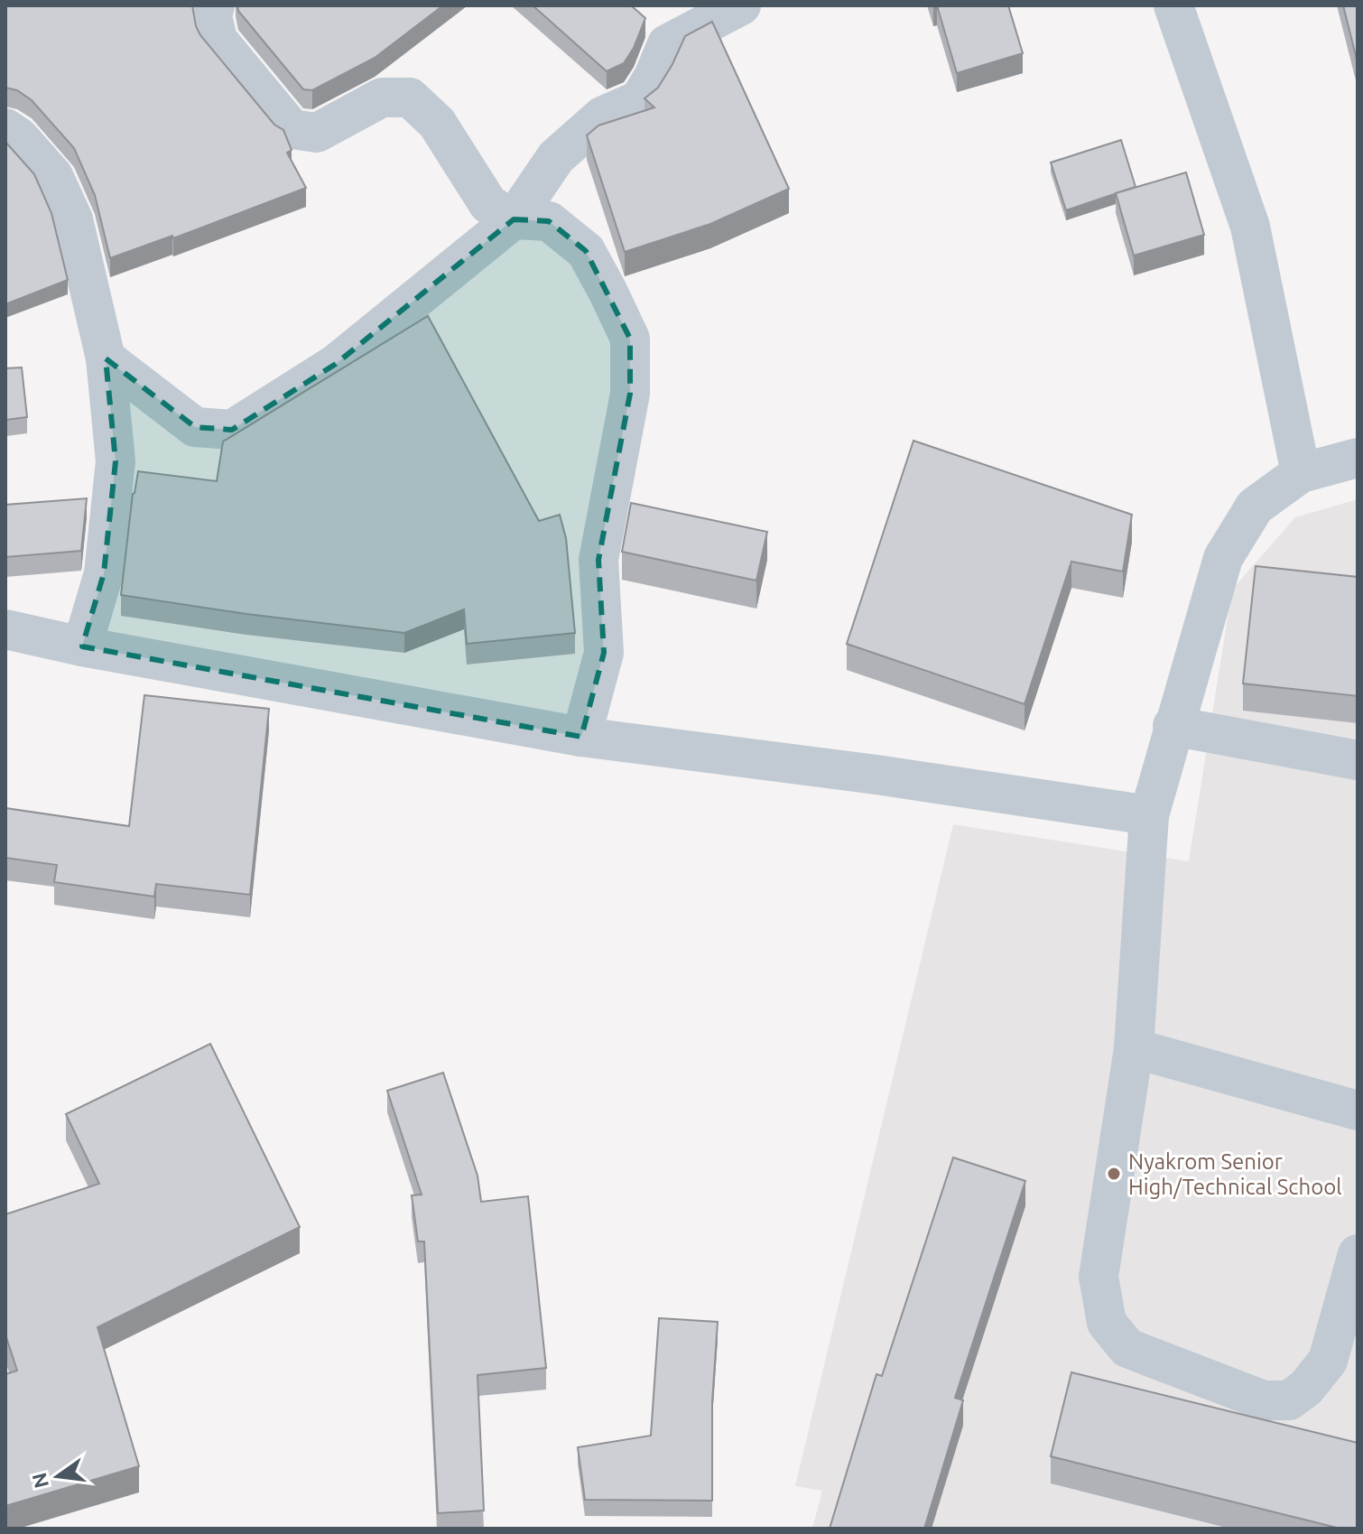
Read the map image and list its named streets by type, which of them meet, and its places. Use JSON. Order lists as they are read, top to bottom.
{
  "places": ["Nyakrom Senior High/Technical School"],
  "north": "left"
}
